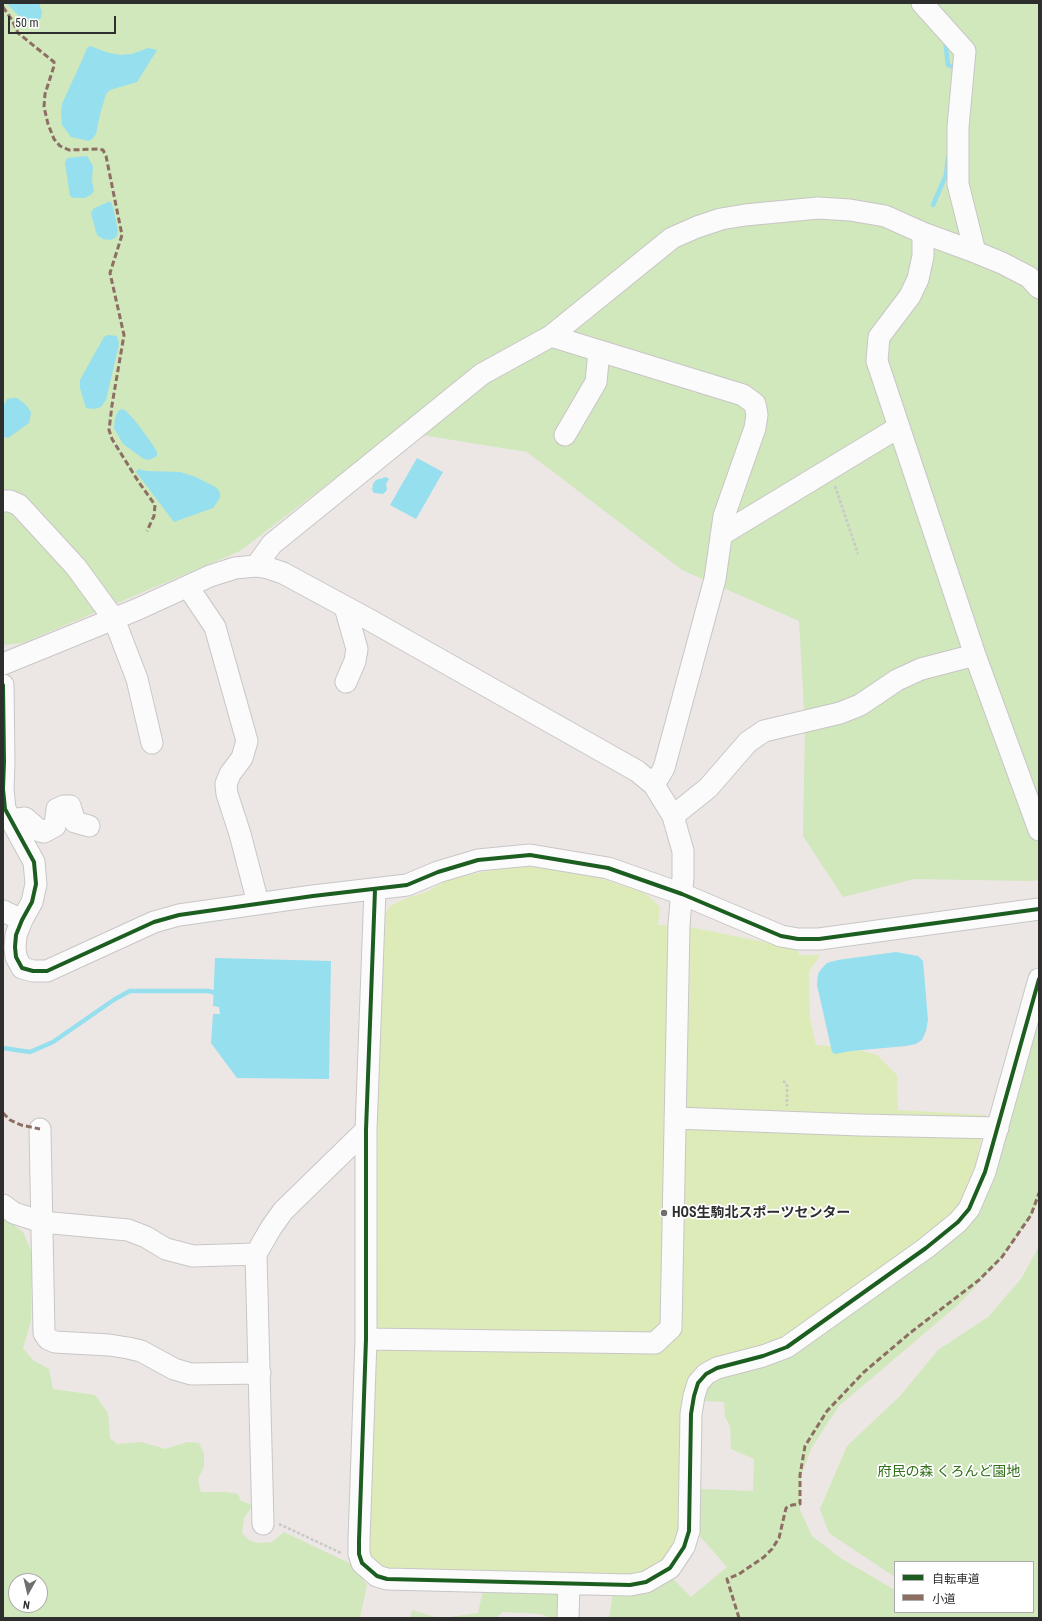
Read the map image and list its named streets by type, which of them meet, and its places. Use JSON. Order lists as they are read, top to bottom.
{
  "parks": ["府民の森 くろんど園地"],
  "places": ["HOS生駒北スポーツセンター"],
  "legend": ["自転車道", "小道"],
  "scale_bar": "50 m",
  "north": "bottom"
}
